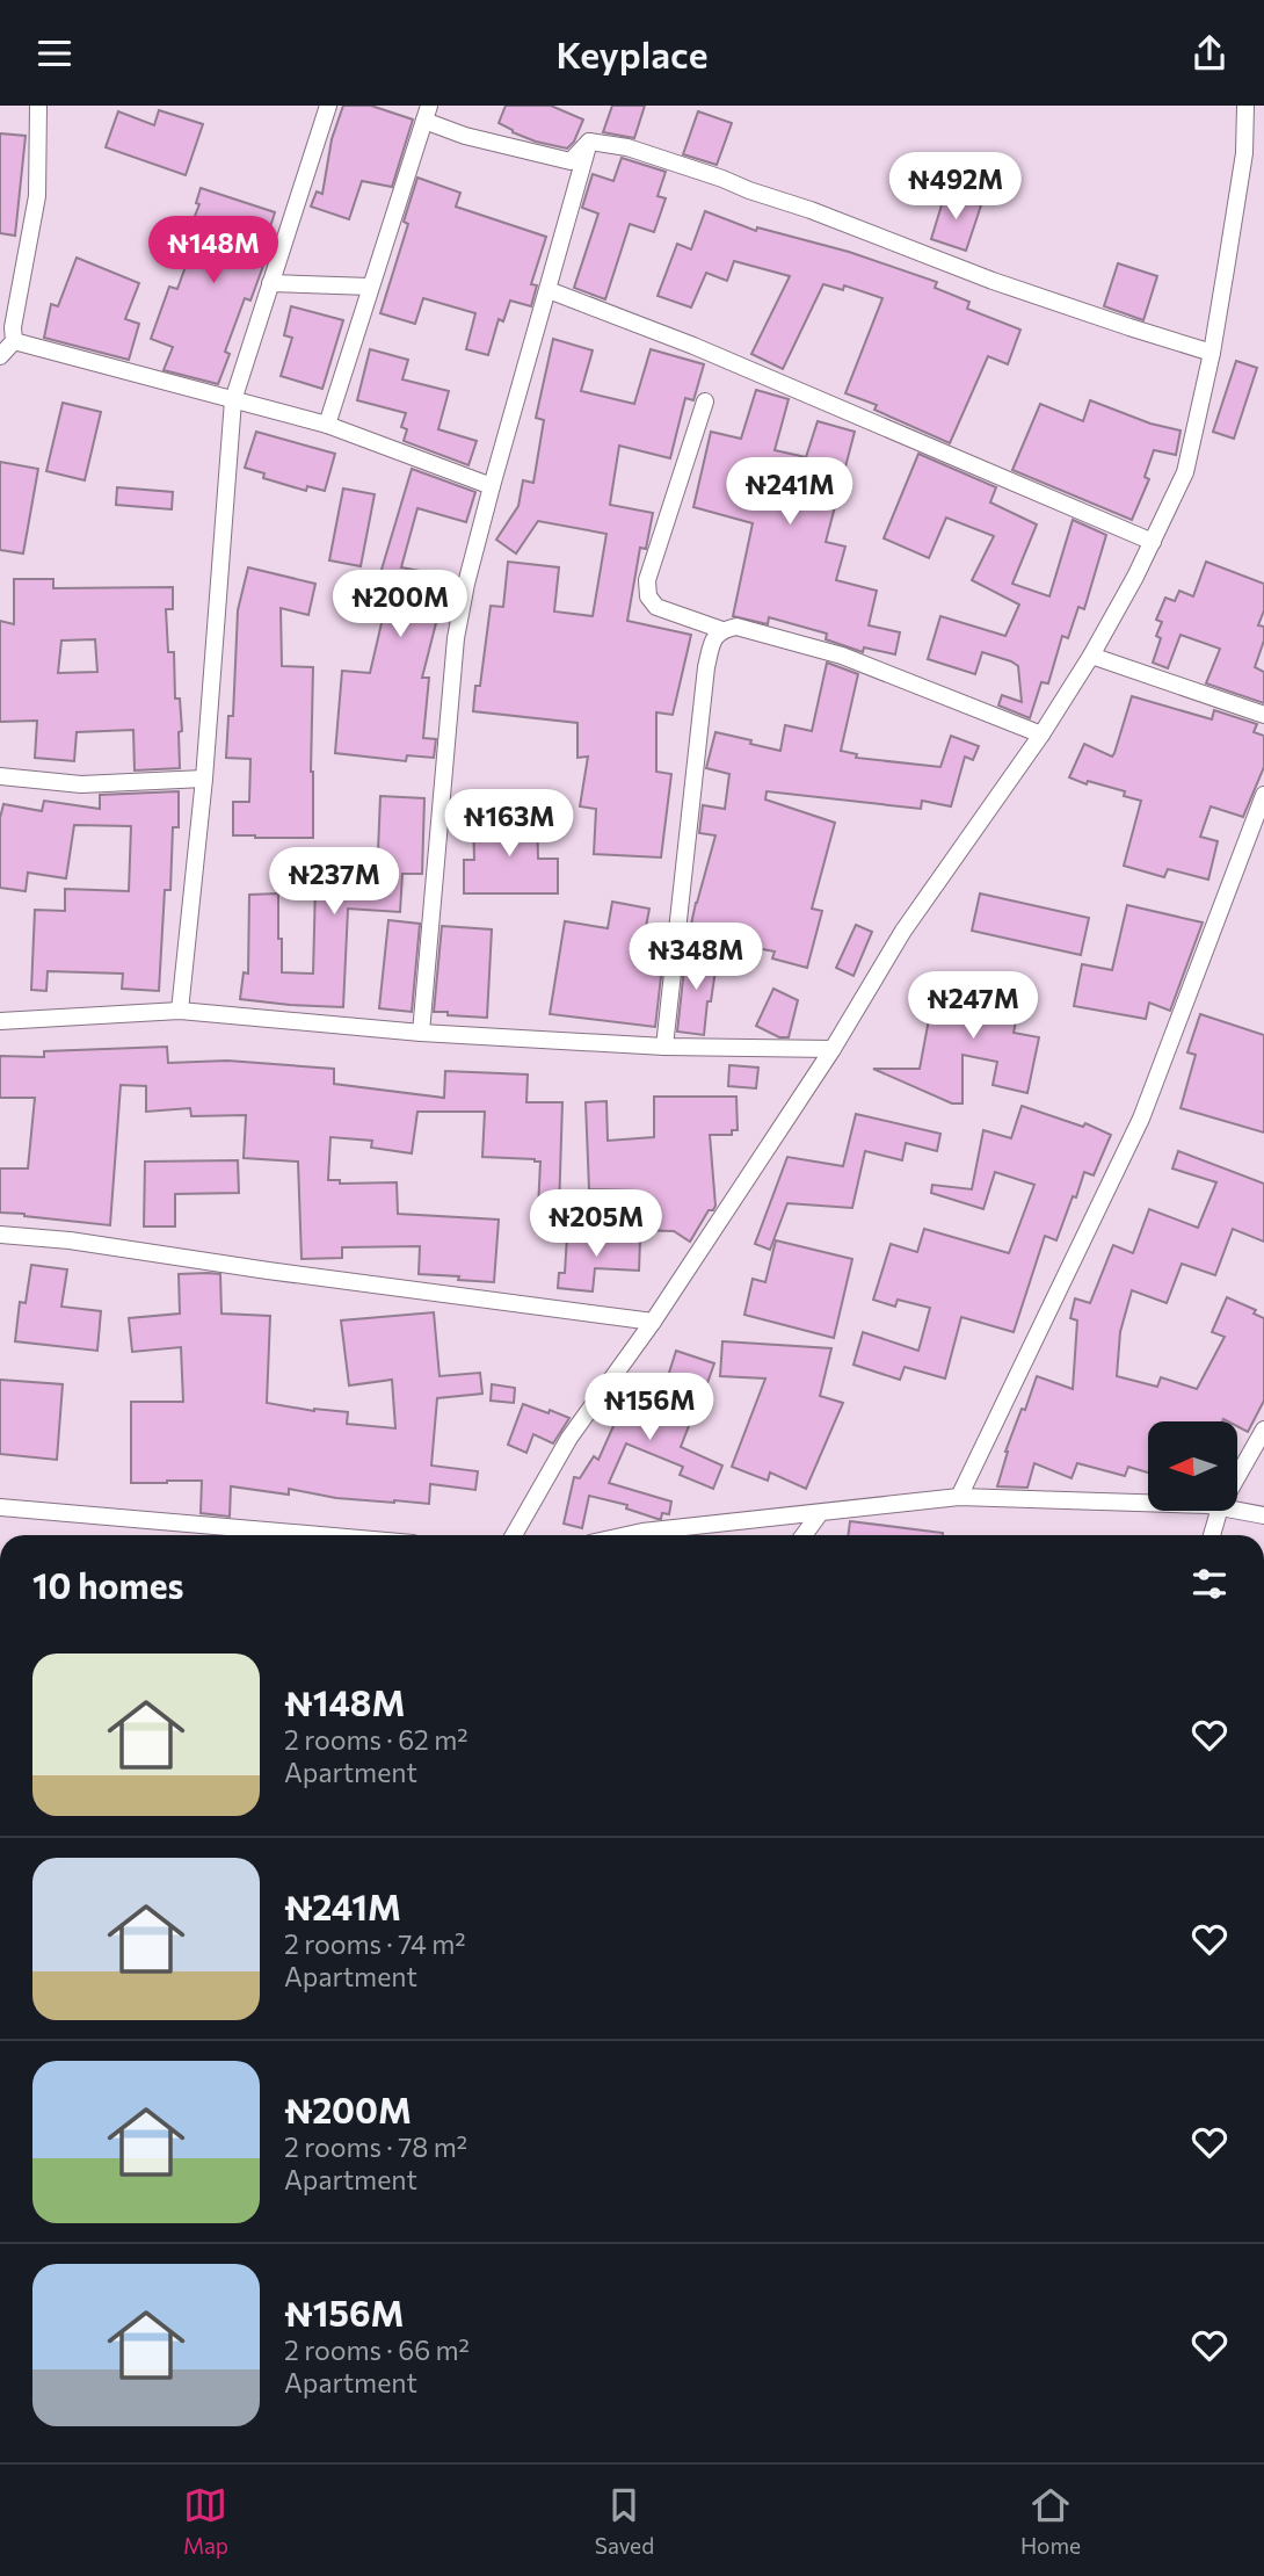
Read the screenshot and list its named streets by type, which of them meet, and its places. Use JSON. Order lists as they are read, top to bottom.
{
  "north": "left",
  "page": {
    "header": "Keyplace",
    "price": [
      "₦492M",
      "₦148M",
      "₦241M",
      "₦200M",
      "₦163M",
      "₦237M",
      "₦348M",
      "₦247M",
      "₦205M",
      "₦156M"
    ],
    "heading": "10 homes",
    "list": [
      {
        "name": "₦148M",
        "note": "2 rooms · 62 m² · Apartment"
      },
      {
        "name": "₦241M",
        "note": "2 rooms · 74 m² · Apartment"
      },
      {
        "name": "₦200M",
        "note": "2 rooms · 78 m² · Apartment"
      },
      {
        "name": "₦156M",
        "note": "2 rooms · 66 m² · Apartment"
      }
    ],
    "tabs": ["Map", "Saved", "Home"]
  }
}
